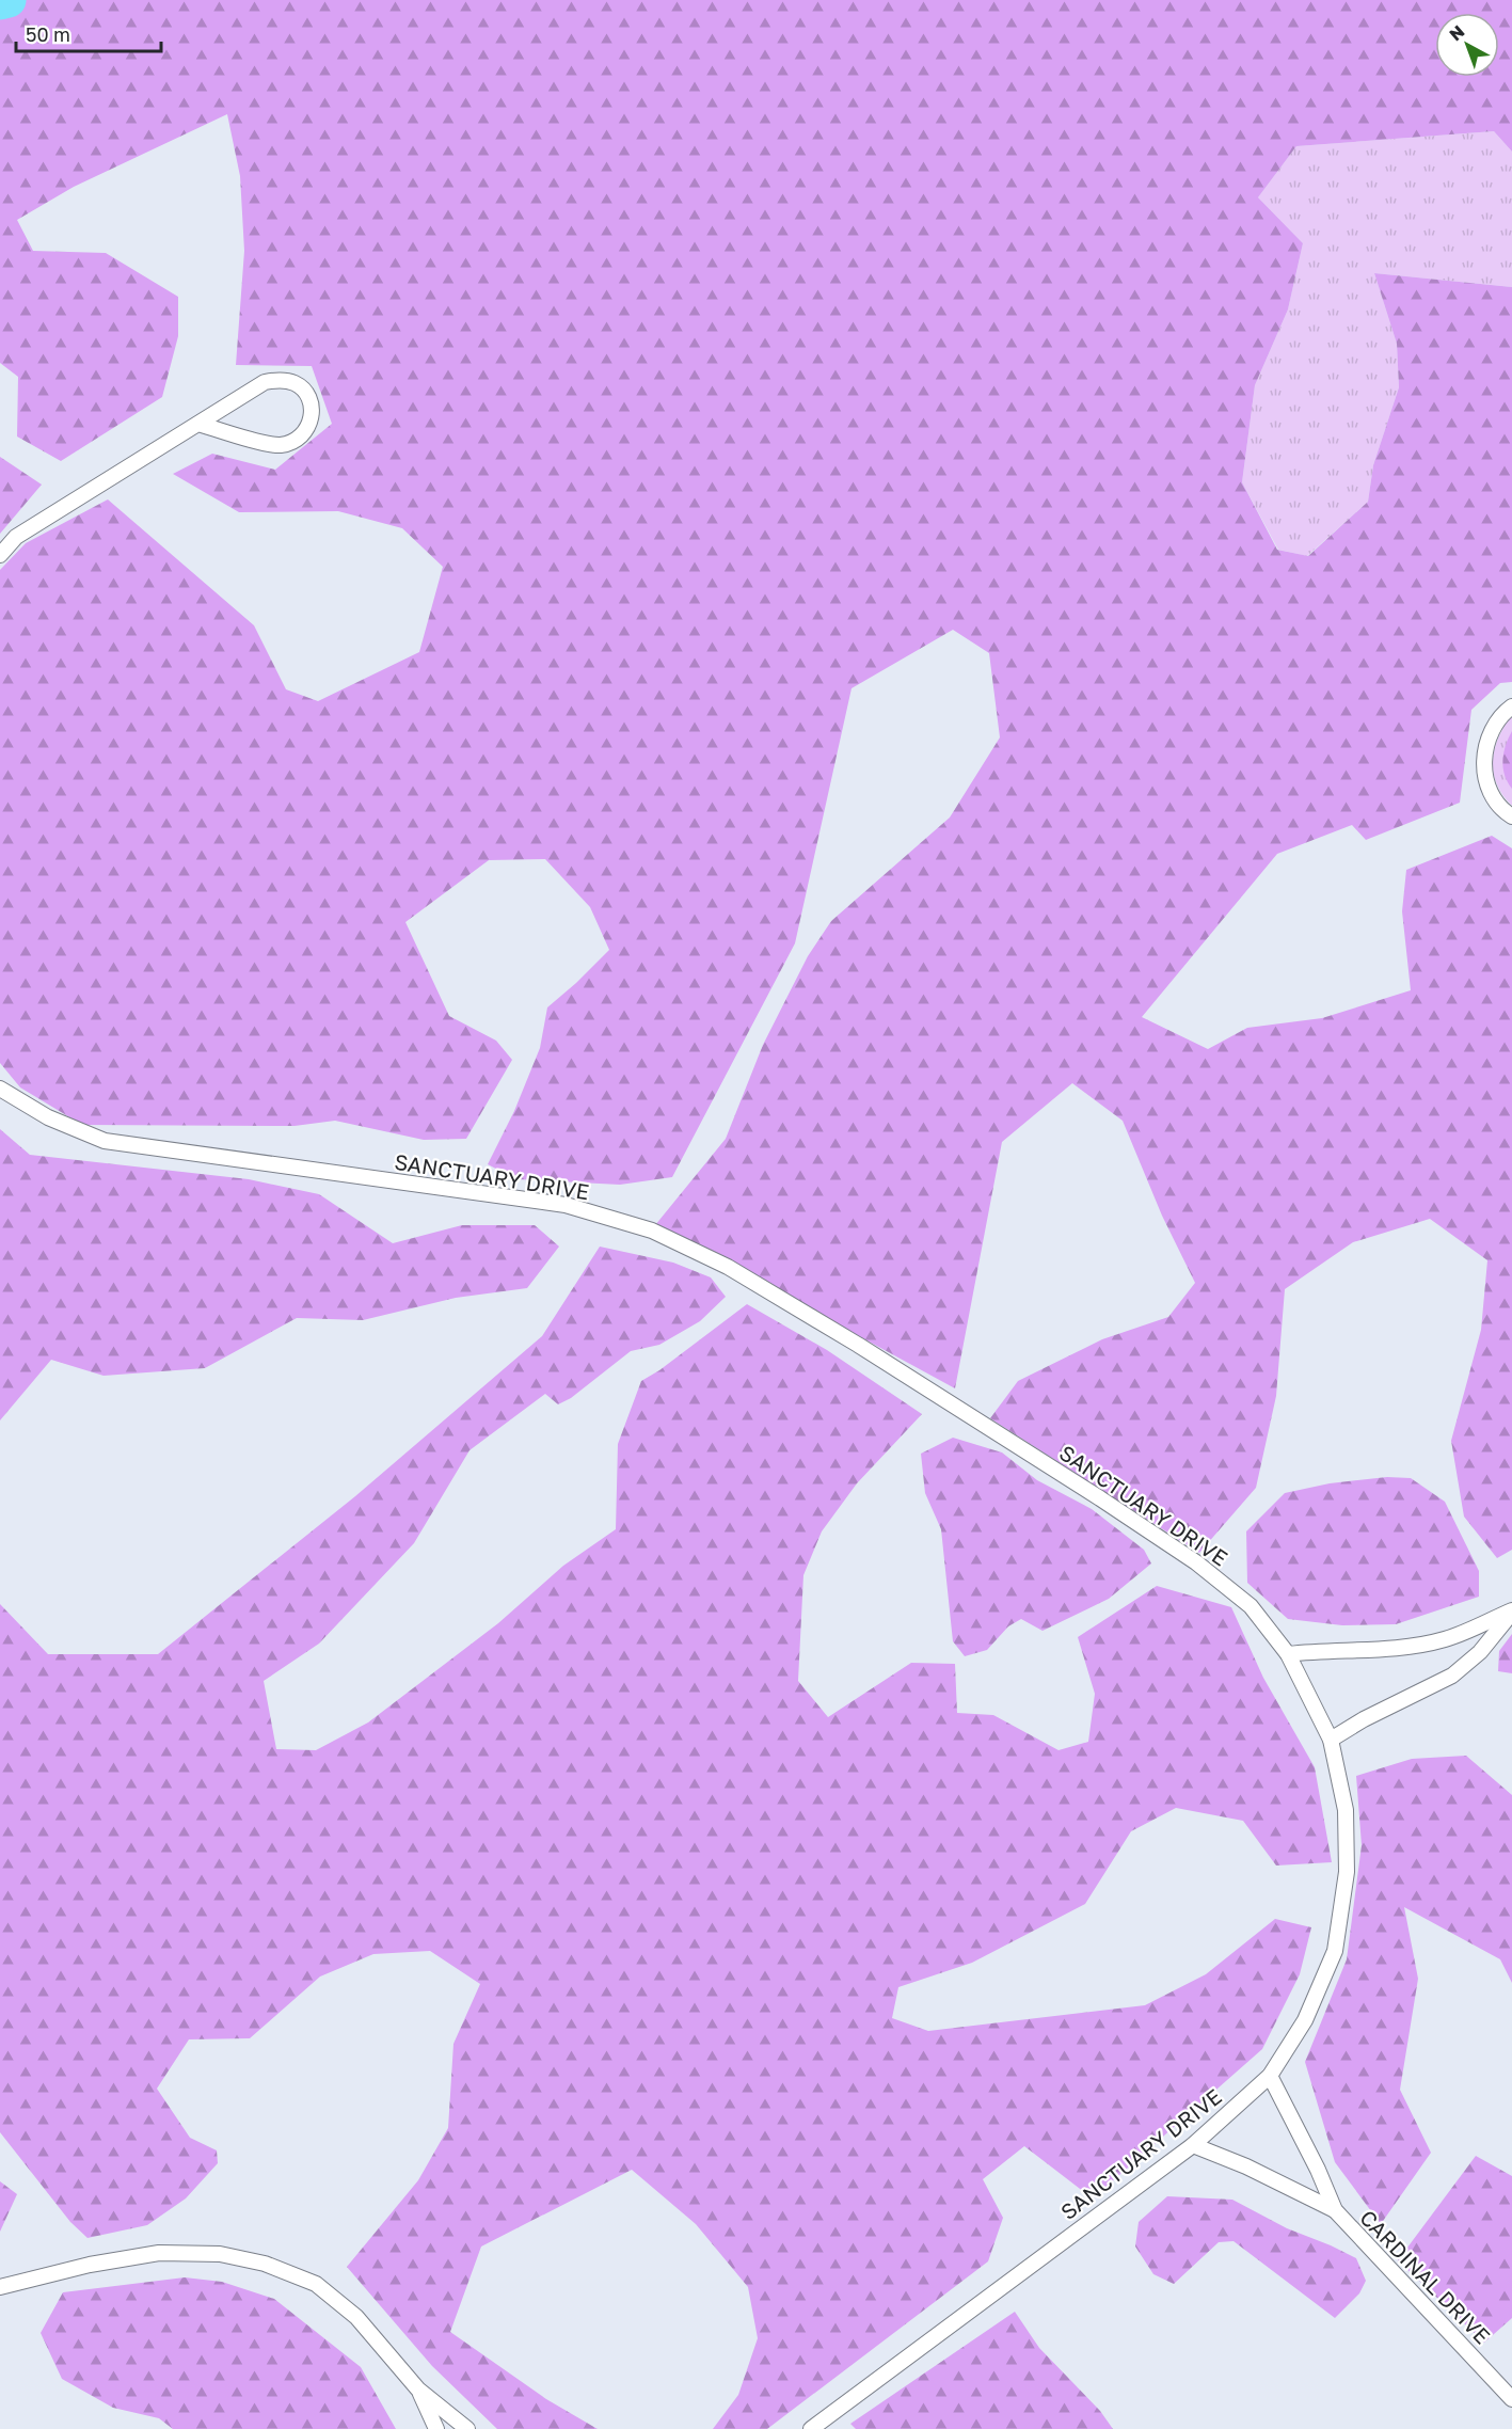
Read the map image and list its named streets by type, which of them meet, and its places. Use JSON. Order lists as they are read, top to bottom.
{
  "streets": {
    "street": ["SANCTUARY DRIVE", "CARDINAL DRIVE"]
  },
  "crossings": [
    ["SANCTUARY DRIVE", "CARDINAL DRIVE"]
  ],
  "scale_bar": "50 m",
  "north": "top left"
}
